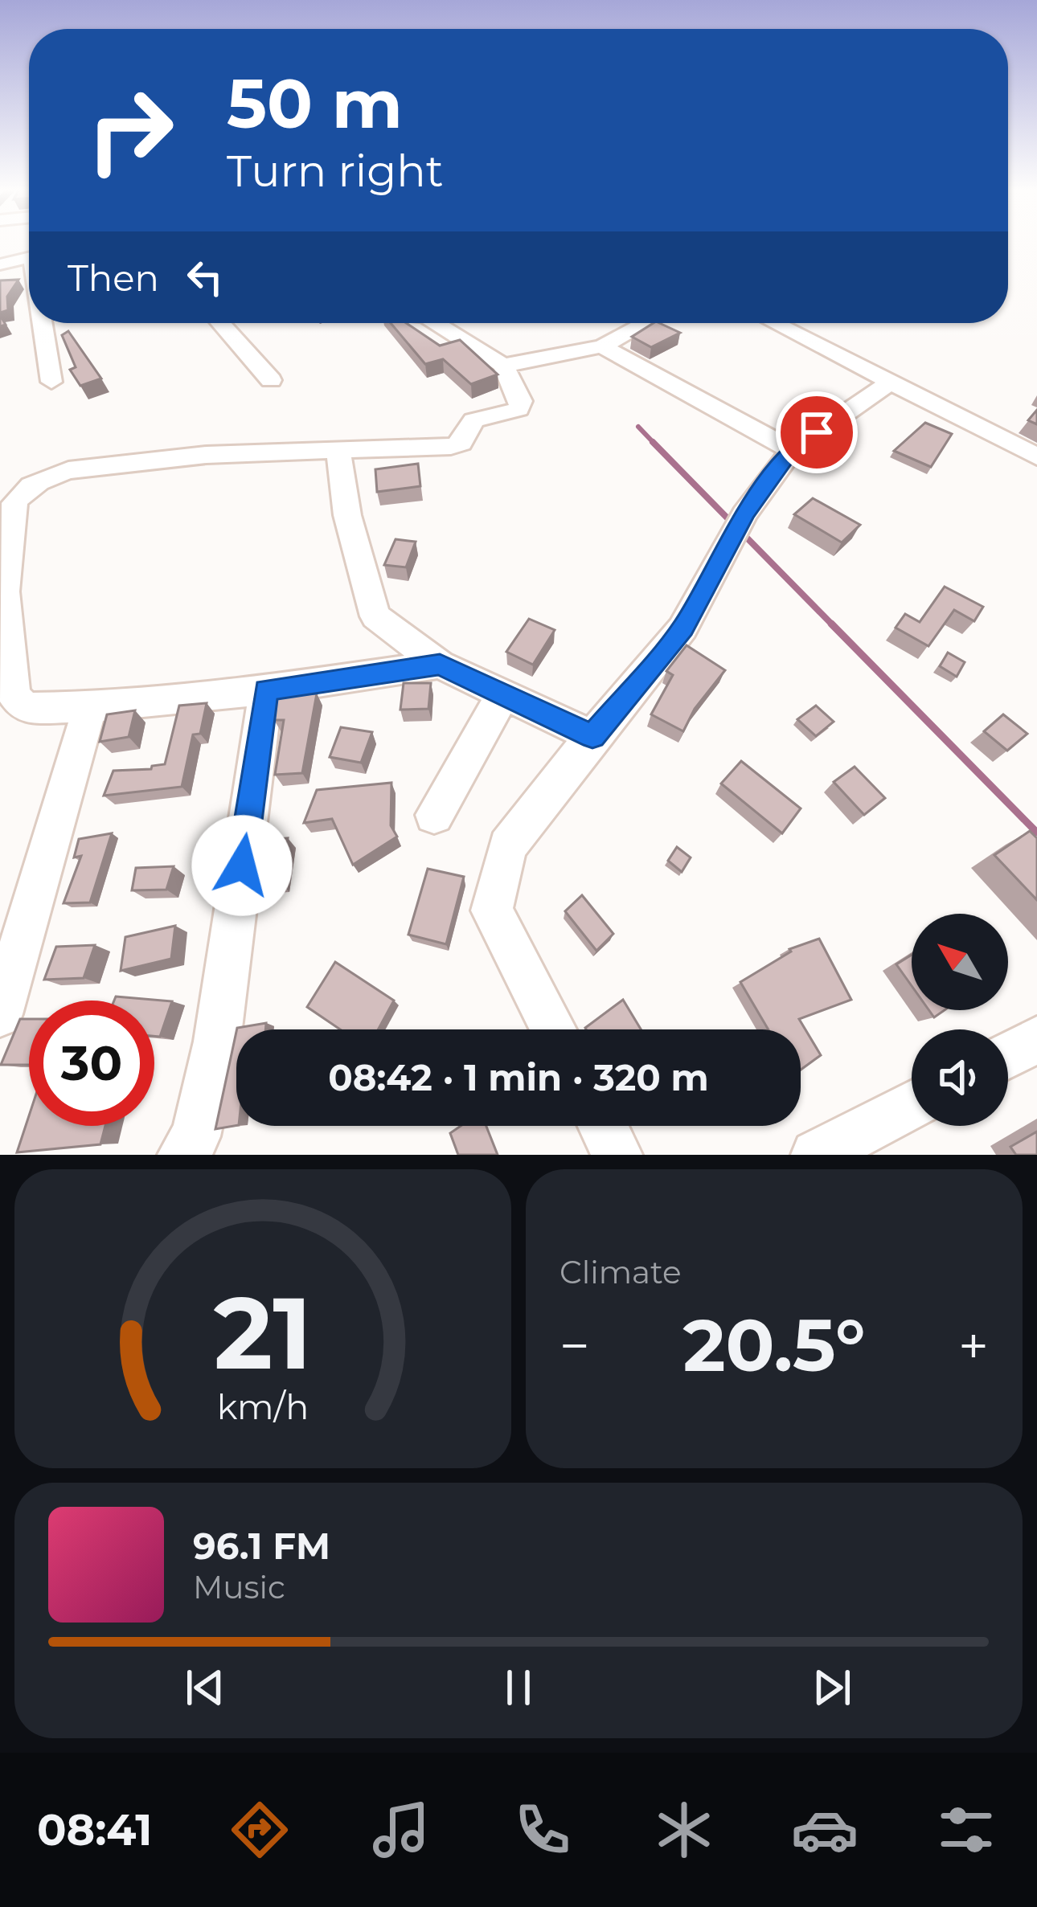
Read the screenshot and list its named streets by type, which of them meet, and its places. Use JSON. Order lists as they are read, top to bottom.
{
  "north": "top left",
  "page": {
    "turn": ["50 m", "Turn right"],
    "then": "Then",
    "limit": "30",
    "trip": "08:42 · 1 min · 320 m",
    "tile": "Climate",
    "heat": ["−", "20.5°", "+"],
    "song": ["96.1 FM", "Music"],
    "tabs": "08:41",
    "gauge": ["21", "km/h"]
  }
}
